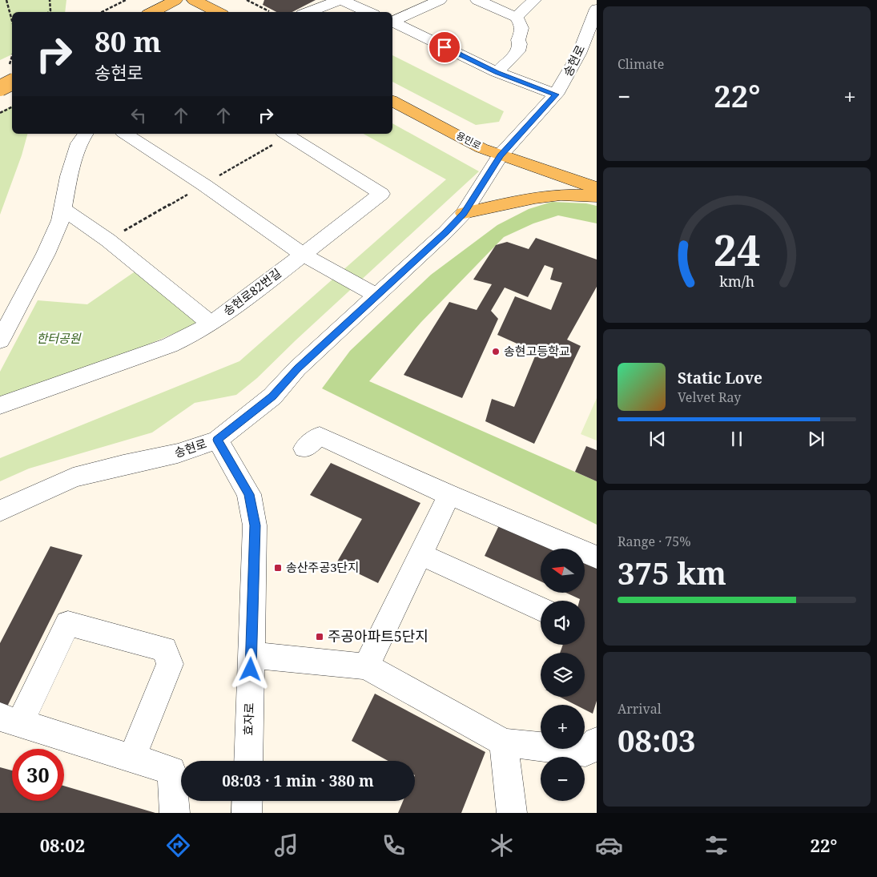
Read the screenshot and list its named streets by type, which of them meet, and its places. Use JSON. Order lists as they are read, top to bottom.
{
  "streets": {
    "main road": ["용민로"],
    "street": ["송현로", "송현로82번길", "효자로"]
  },
  "crossings": [
    ["송현로", "용민로"],
    ["송현로", "효자로"]
  ],
  "parks": ["한터공원"],
  "places": {
    "other": ["송현고등학교"],
    "transit": ["송산주공3단지", "주공아파트5단지"]
  },
  "north": "left",
  "page": {
    "tile": [
      "Climate",
      ["Range · 75%", "375 km"],
      ["Arrival", "08:03"]
    ],
    "turn": ["80 m", "송현로"],
    "heat": ["−", "22°", "+"],
    "song": ["Static Love", "Velvet Ray"],
    "map_buttons": ["+", "−"],
    "limit": "30",
    "trip": "08:03 · 1 min · 380 m",
    "tabs": ["08:02", "22°"],
    "gauge": ["24", "km/h"]
  }
}
